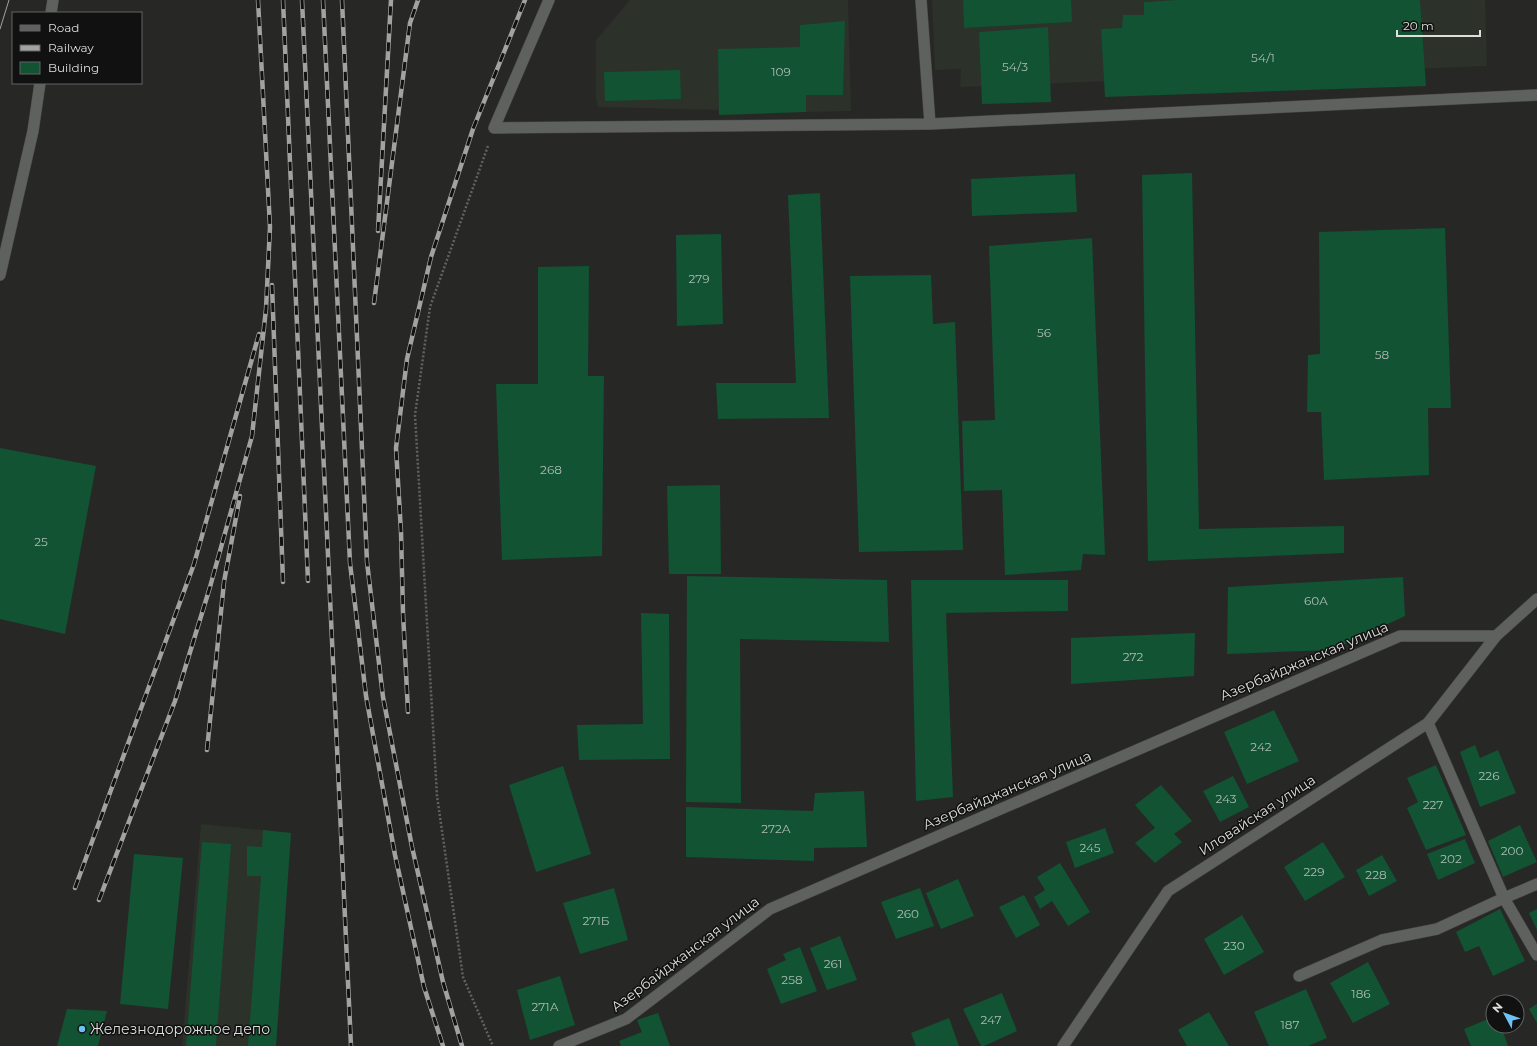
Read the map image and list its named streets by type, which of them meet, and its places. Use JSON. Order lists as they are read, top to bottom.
{
  "streets": {
    "street": ["Азербайджанская улица", "Иловайская улица"]
  },
  "crossings": [
    ["Азербайджанская улица", "Иловайская улица"]
  ],
  "places": ["Железнодорожное депо"],
  "house_numbers": [
    "54/1",
    "54/3",
    "109",
    "279",
    "56",
    "58",
    "268",
    "25",
    "60А",
    "272",
    "242",
    "226",
    "243",
    "227",
    "272А",
    "245",
    "200",
    "202",
    "229",
    "228",
    "260",
    "271Б",
    "230",
    "261",
    "258",
    "186",
    "271А",
    "247",
    "187"
  ],
  "legend": ["Road", "Railway", "Building"],
  "scale_bar": "20 m",
  "north": "top left"
}
